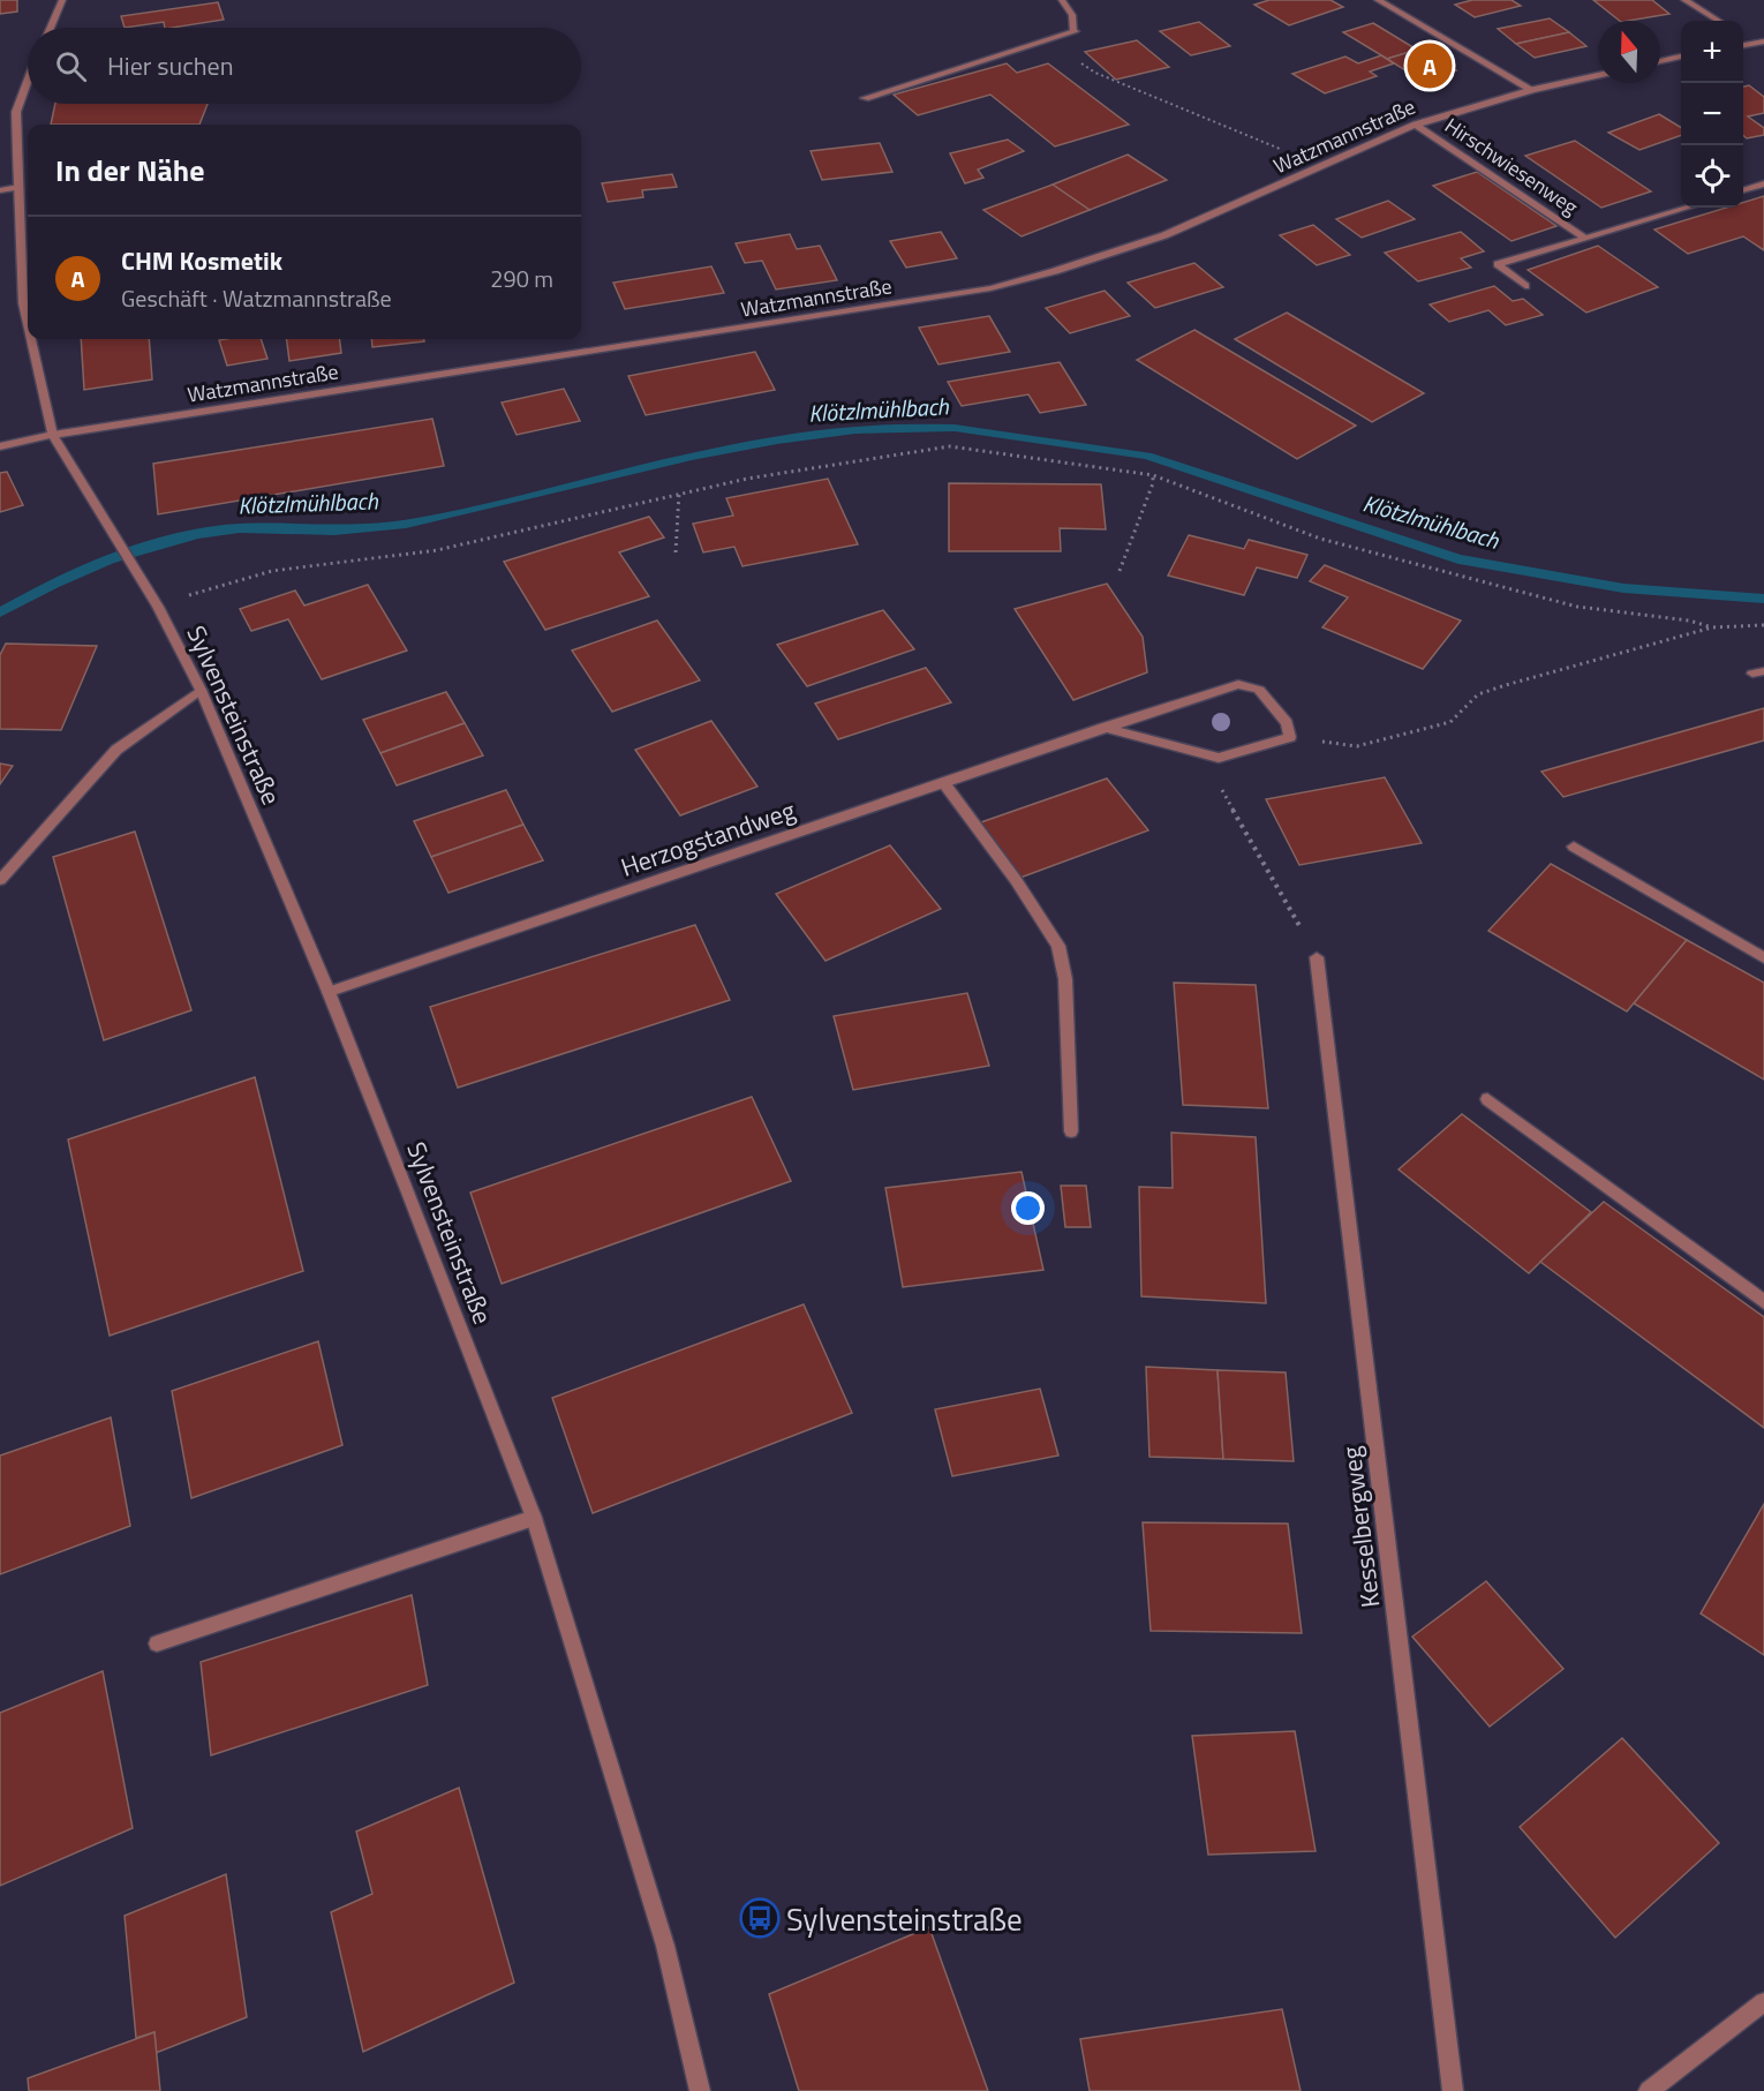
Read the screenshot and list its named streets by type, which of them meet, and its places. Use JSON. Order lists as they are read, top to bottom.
{
  "streets": {
    "street": [
      "Watzmannstraße",
      "Hirschwiesenweg",
      "Sylvensteinstraße",
      "Herzogstandweg",
      "Kesselbergweg"
    ]
  },
  "crossings": [
    ["Watzmannstraße", "Hirschwiesenweg"],
    ["Watzmannstraße", "Sylvensteinstraße"],
    ["Sylvensteinstraße", "Herzogstandweg"]
  ],
  "water": ["Klötzlmühlbach"],
  "places": {
    "bus stop": ["Sylvensteinstraße"]
  },
  "north": "top",
  "page": {
    "map_buttons": ["+", "−"],
    "search": "Hier suchen",
    "pins": "A",
    "heading": "In der Nähe",
    "list": [
      {
        "mark": "A",
        "name": "CHM Kosmetik",
        "note": "Geschäft · Watzmannstraße",
        "value": "290 m"
      }
    ]
  }
}
